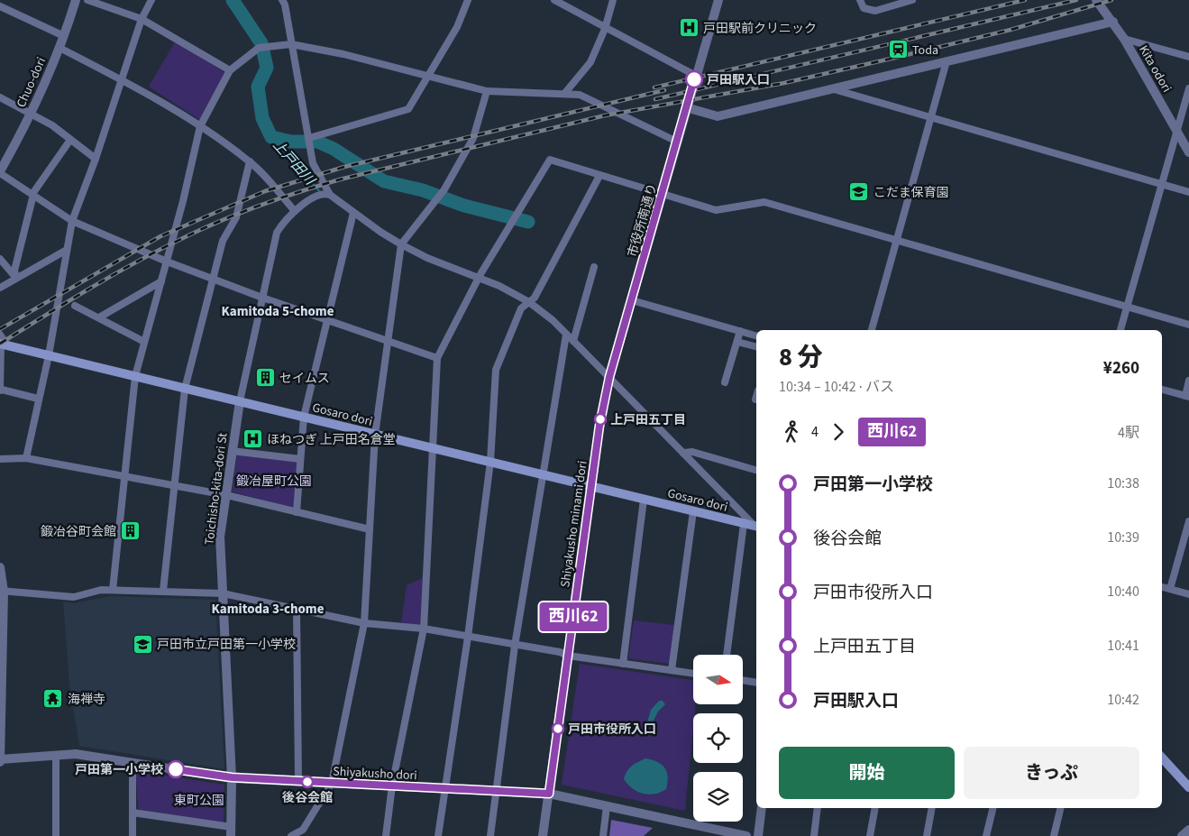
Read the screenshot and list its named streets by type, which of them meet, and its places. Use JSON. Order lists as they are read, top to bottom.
{
  "streets": {
    "main road": ["Gosaro dori"],
    "street": [
      "Kita odori",
      "Chuo-dori",
      "市役所南通り",
      "Toichisho-kita-dori St",
      "Shiyakusho minami dori",
      "Shiyakusho dori"
    ]
  },
  "crossings": [
    ["市役所南通り", "Shiyakusho minami dori"],
    ["Gosaro dori", "Toichisho-kita-dori St"],
    ["Gosaro dori", "Shiyakusho minami dori"],
    ["Toichisho-kita-dori St", "Shiyakusho dori"],
    ["Shiyakusho minami dori", "Shiyakusho dori"]
  ],
  "districts": ["Kamitoda 5-chome", "Kamitoda 3-chome"],
  "water": ["上戸田川"],
  "parks": ["鍛冶屋町公園", "東町公園"],
  "places": {
    "hospital": ["戸田駅前クリニック", "ほねつぎ 上戸田名倉堂"],
    "station": ["Toda"],
    "other": [
      "戸田駅入口",
      "上戸田五丁目",
      "戸田市役所入口",
      "戸田第一小学校",
      "後谷会館"
    ],
    "school or university": ["こだま保育園", "戸田市立戸田第一小学校"],
    "building": ["セイムス", "鍛冶谷町会館"],
    "temple": ["海禅寺"]
  },
  "lines": ["bus line 西川62"],
  "north": "right",
  "page": {
    "on_map": "西川62",
    "heading": ["8 分", "10:34 – 10:42 · バス", "¥260"],
    "legs": ["4", "西川62", "4駅"],
    "list": [
      {
        "name": "戸田第一小学校",
        "value": "10:38"
      },
      {
        "name": "後谷会館",
        "value": "10:39"
      },
      {
        "name": "戸田市役所入口",
        "value": "10:40"
      },
      {
        "name": "上戸田五丁目",
        "value": "10:41"
      },
      {
        "name": "戸田駅入口",
        "value": "10:42"
      }
    ],
    "buttons": ["開始", "きっぷ"]
  }
}
